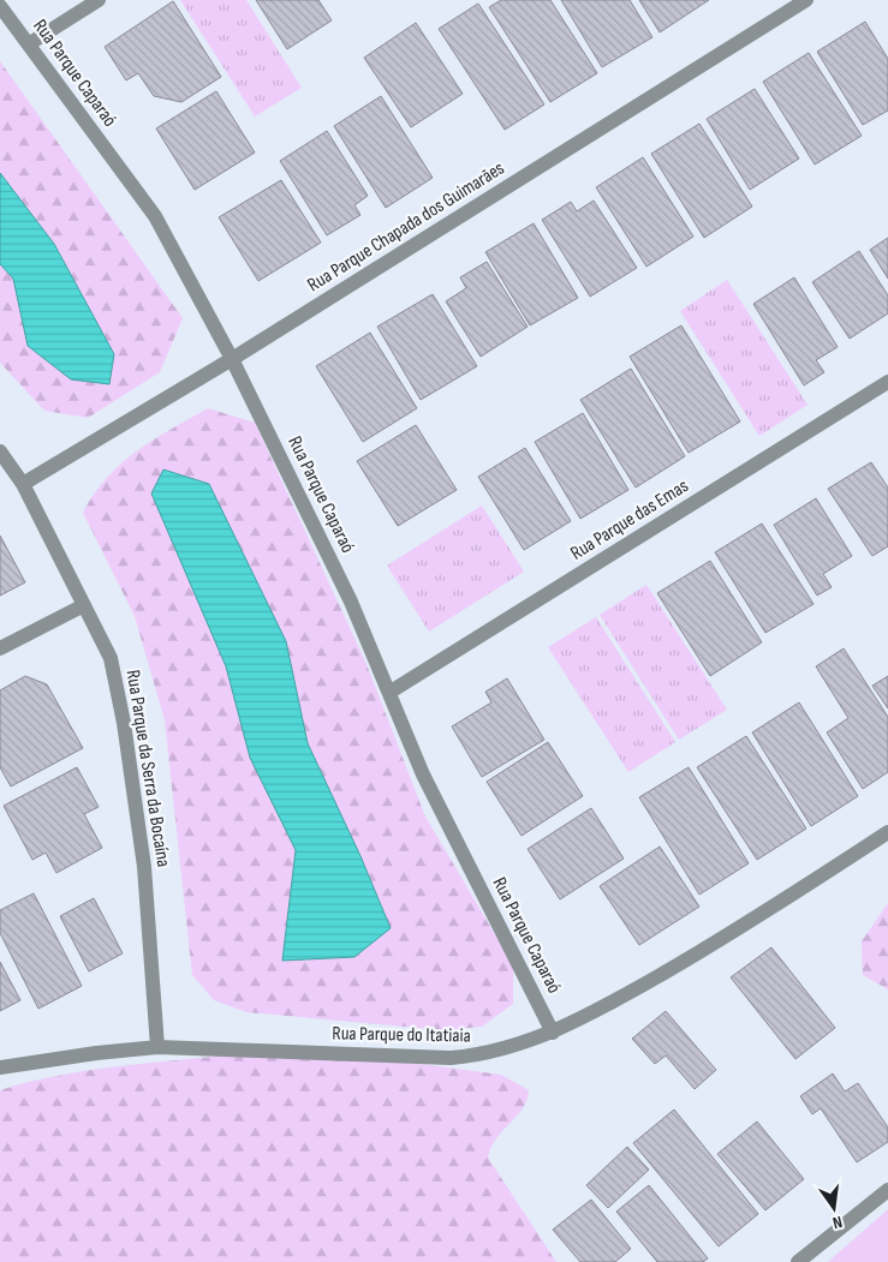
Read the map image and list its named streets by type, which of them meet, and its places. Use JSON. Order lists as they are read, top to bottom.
{
  "streets": {
    "street": [
      "Rua Parque Caparaó",
      "Rua Parque Chapada dos Guimarães",
      "Rua Parque das Emas",
      "Rua Parque da Serra da Bocaína",
      "Rua Parque do Itatiaia"
    ]
  },
  "crossings": [
    ["Rua Parque Caparaó", "Rua Parque Chapada dos Guimarães"],
    ["Rua Parque Caparaó", "Rua Parque das Emas"],
    ["Rua Parque Caparaó", "Rua Parque do Itatiaia"],
    ["Rua Parque Chapada dos Guimarães", "Rua Parque da Serra da Bocaína"],
    ["Rua Parque da Serra da Bocaína", "Rua Parque do Itatiaia"]
  ],
  "north": "bottom"
}
